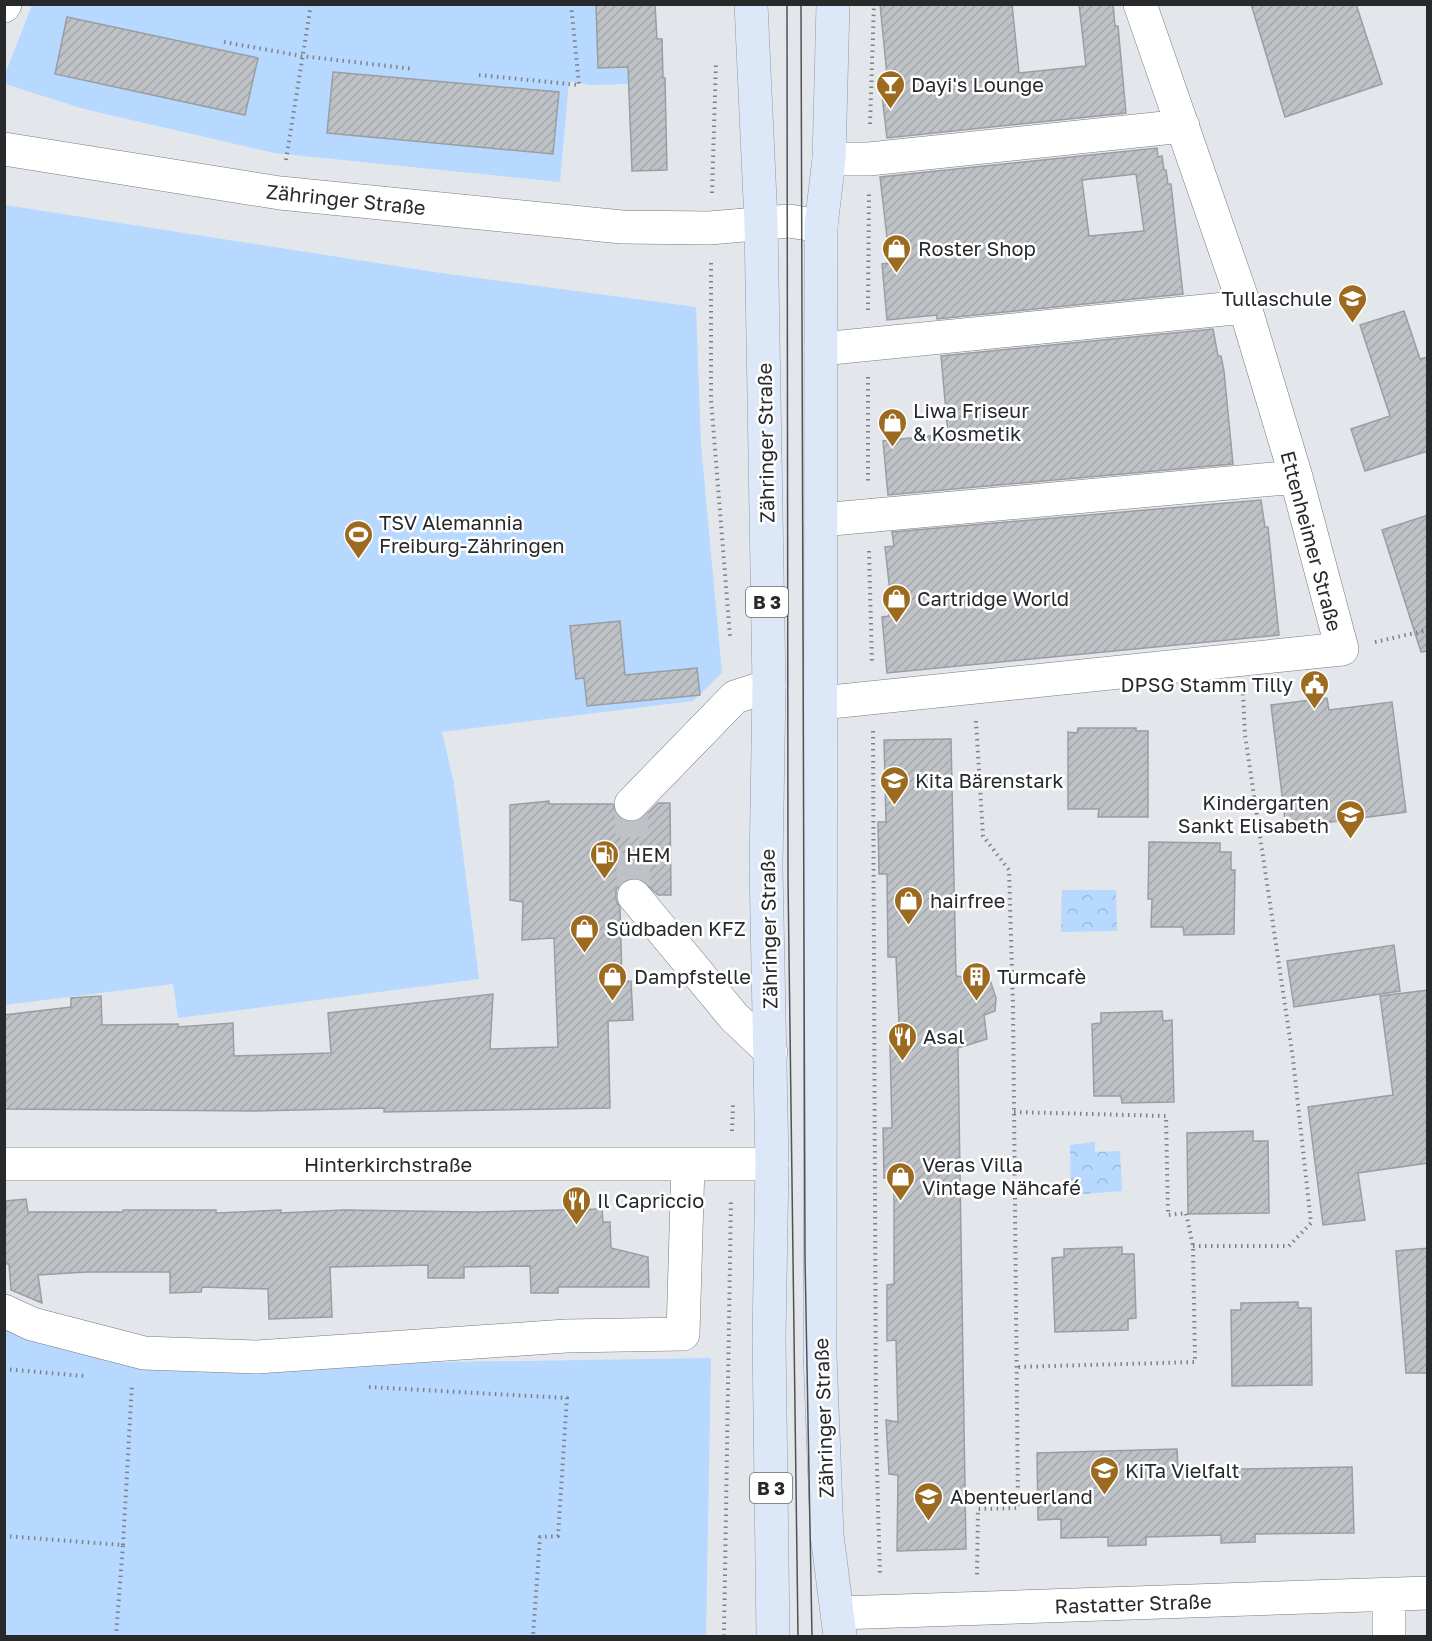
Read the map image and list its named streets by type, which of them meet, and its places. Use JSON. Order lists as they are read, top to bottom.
{
  "streets": {
    "main road": ["Zähringer Straße", "B 3"],
    "street": ["Ettenheimer Straße", "Hinterkirchstraße", "Rastatter Straße"]
  },
  "crossings": [
    ["Zähringer Straße", "Ettenheimer Straße"],
    ["Zähringer Straße", "Hinterkirchstraße"],
    ["Zähringer Straße", "Rastatter Straße"]
  ],
  "places": {
    "bar": ["Dayi's Lounge"],
    "shop": [
      "Roster Shop",
      "Liwa Friseur & Kosmetik",
      "Cartridge World",
      "hairfree",
      "Südbaden KFZ",
      "Dampfstelle",
      "Veras Villa Vintage Nähcafé"
    ],
    "school or university": [
      "Tullaschule",
      "Kita Bärenstark",
      "Kindergarten Sankt Elisabeth",
      "KiTa Vielfalt",
      "Abenteuerland"
    ],
    "sports": ["TSV Alemannia Freiburg-Zähringen"],
    "public building": ["DPSG Stamm Tilly"],
    "fuel station": ["HEM"],
    "building": ["Turmcafè"],
    "restaurant": ["Asal", "Il Capriccio"]
  }
}
